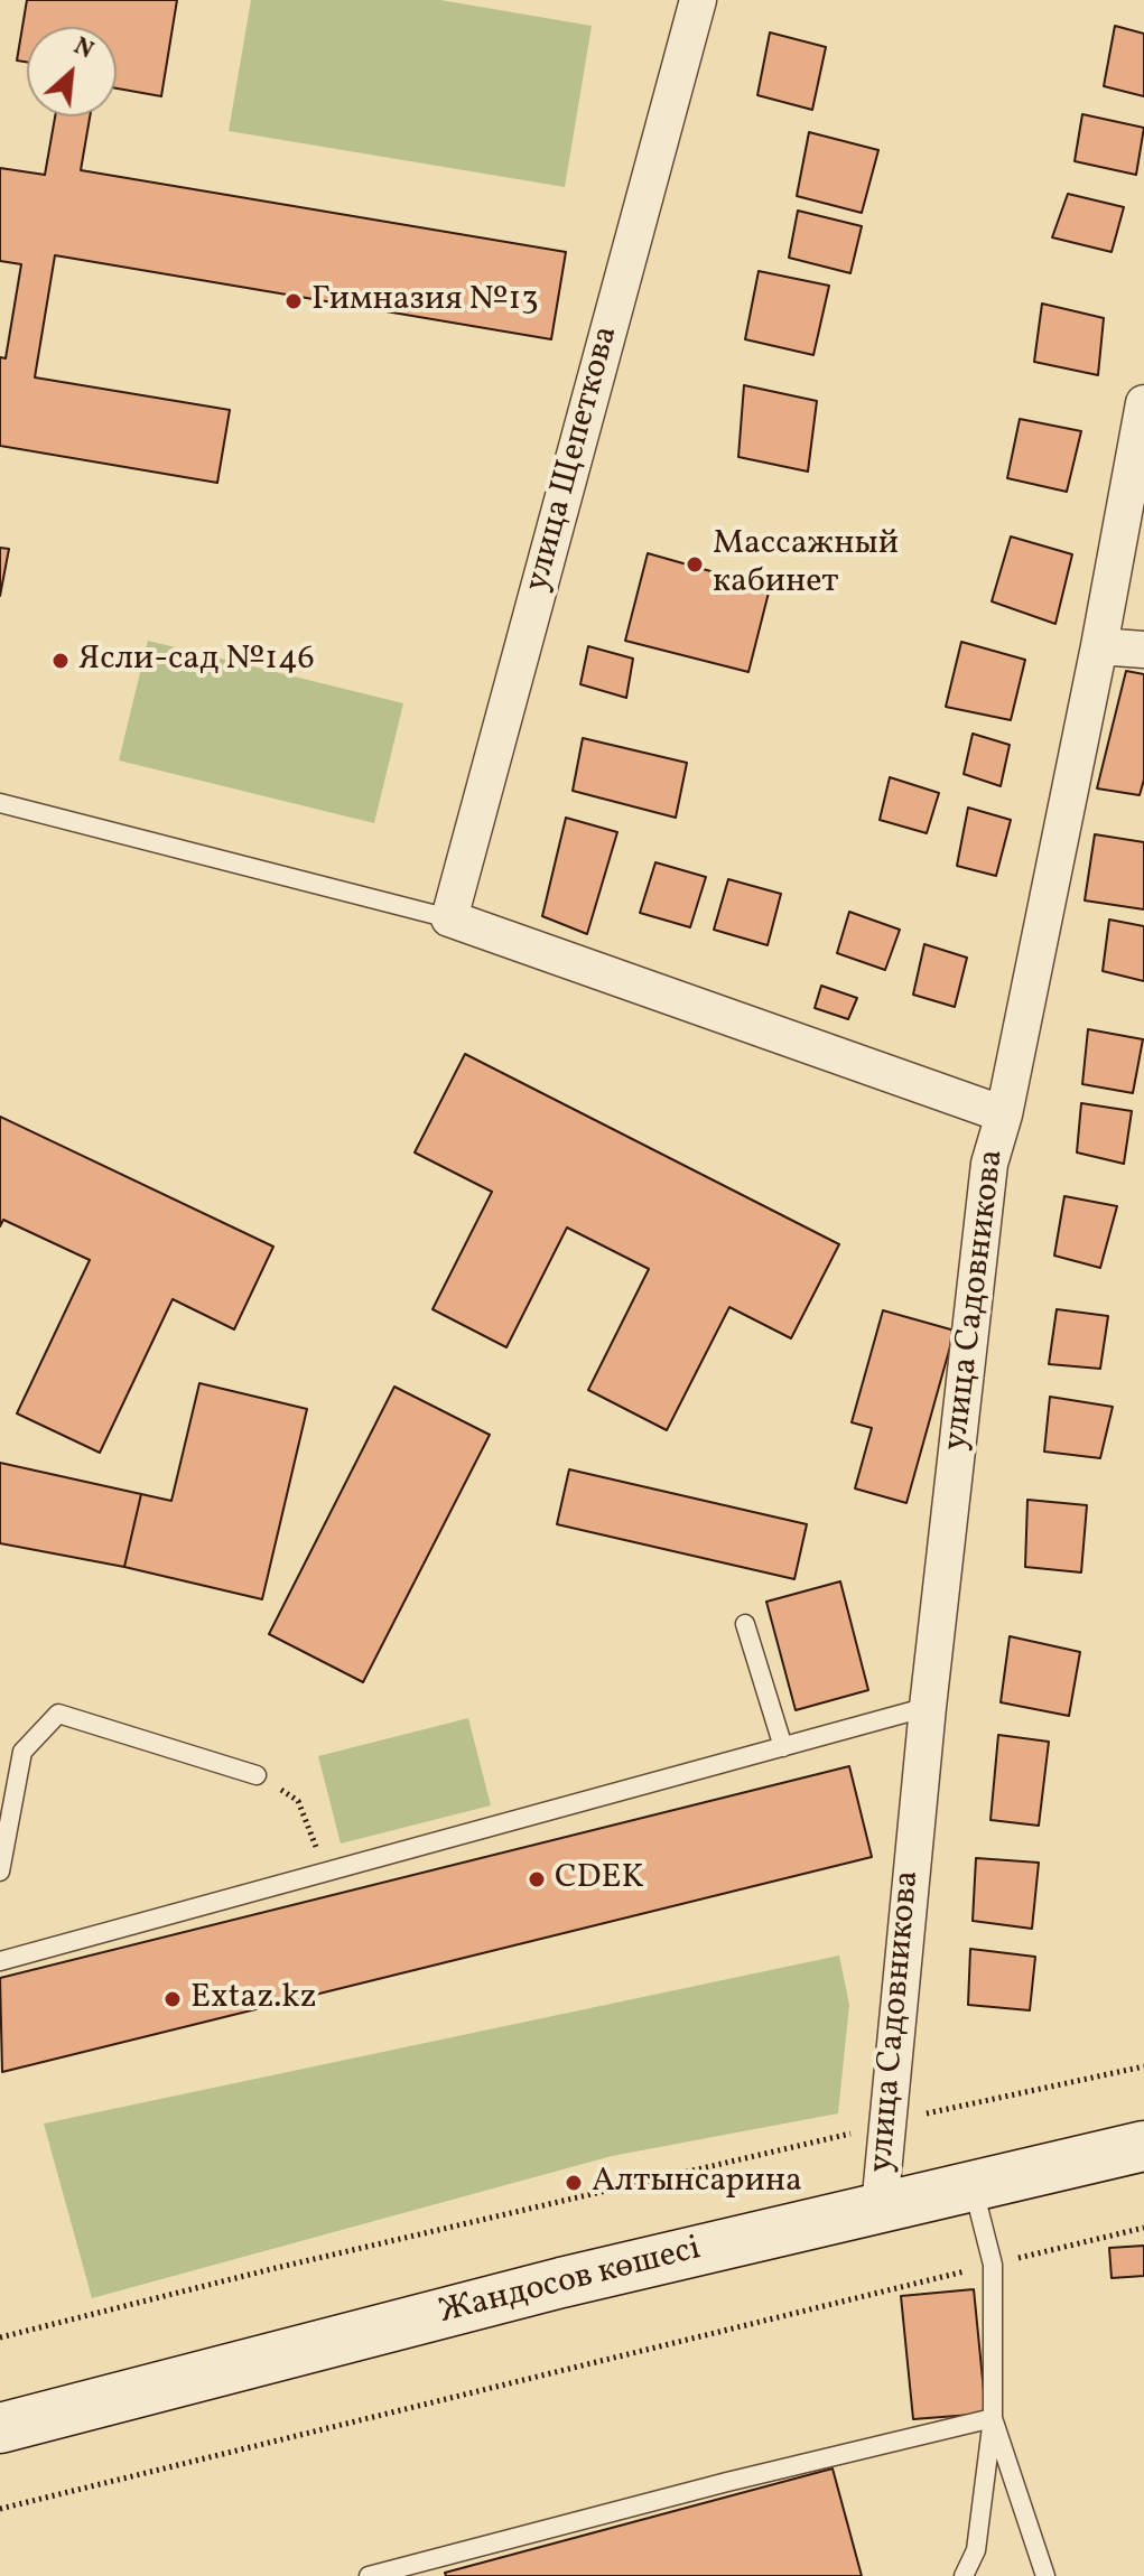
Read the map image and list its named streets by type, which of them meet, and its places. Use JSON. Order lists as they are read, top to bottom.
{
  "streets": {
    "main road": ["Жандосов көшесі"],
    "street": ["улица Щепеткова", "улица Садовникова"]
  },
  "crossings": [
    ["улица Садовникова", "Жандосов көшесі"]
  ],
  "places": [
    "Гимназия №13",
    "Массажный кабинет",
    "Ясли-сад №146",
    "CDEK",
    "Extaz.kz",
    "Алтынсарина"
  ],
  "north": "top right"
}
